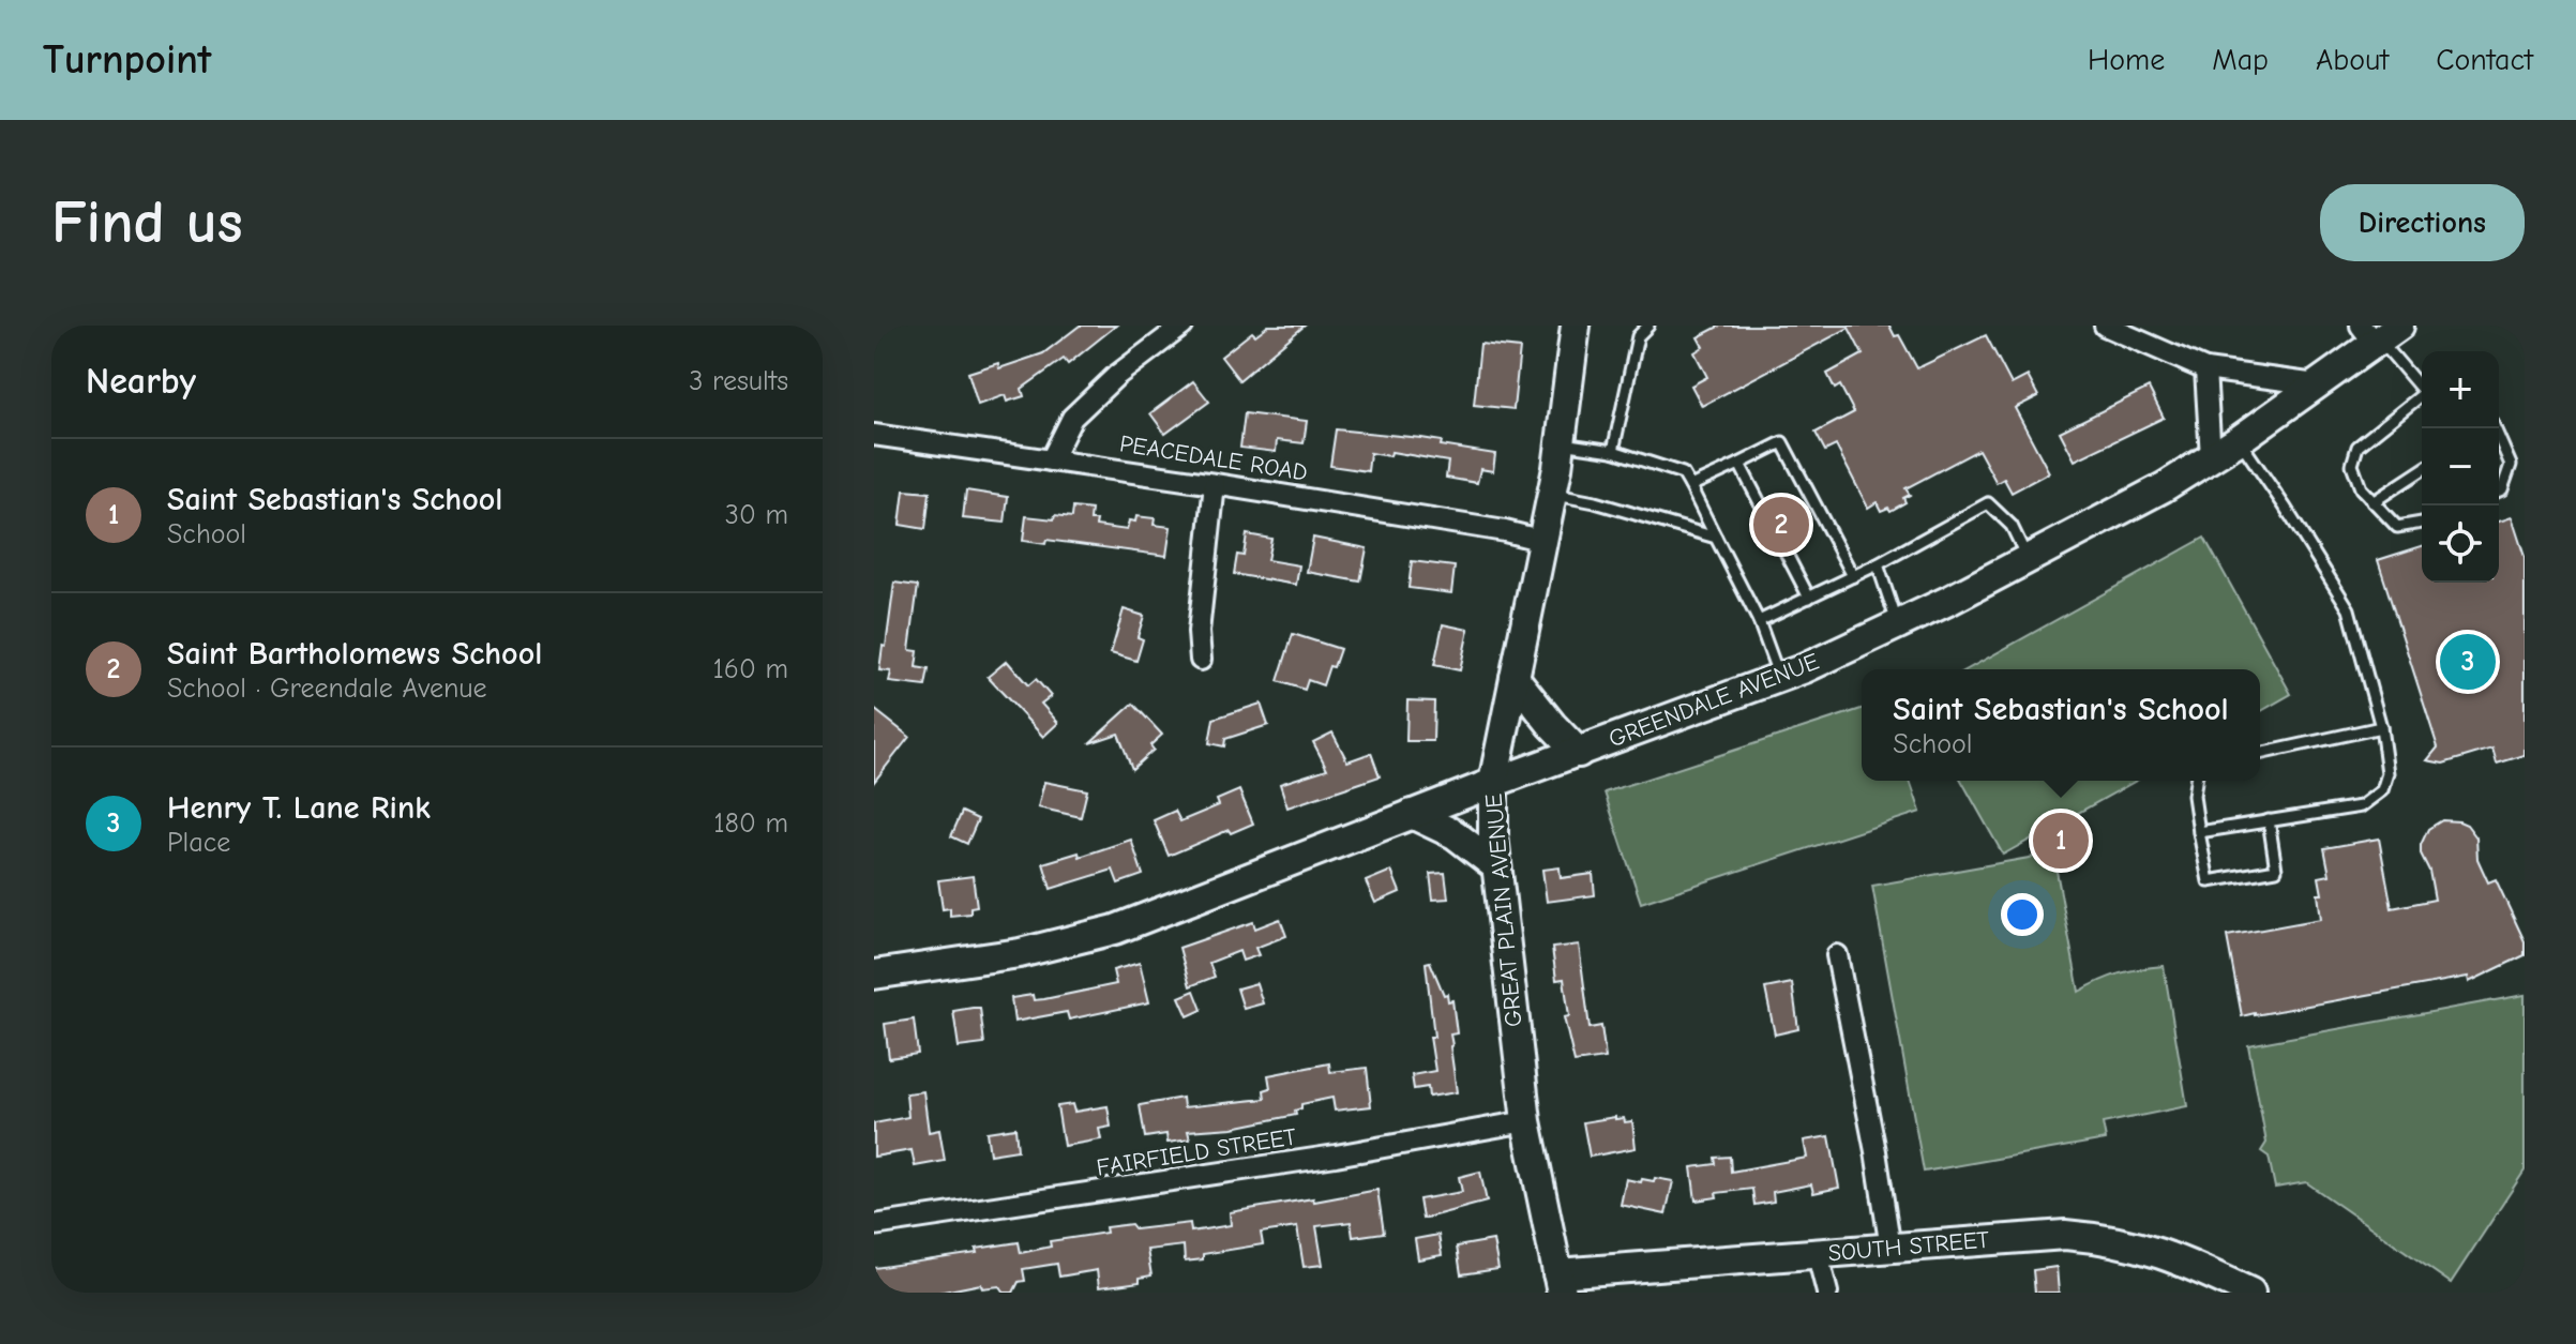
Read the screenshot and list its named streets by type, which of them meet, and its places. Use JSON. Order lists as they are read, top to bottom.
{
  "streets": {
    "main road": ["GREENDALE AVENUE", "GREAT PLAIN AVENUE", "SOUTH STREET"],
    "street": ["PEACEDALE ROAD", "FAIRFIELD STREET"]
  },
  "crossings": [
    ["PEACEDALE ROAD", "GREAT PLAIN AVENUE"],
    ["GREENDALE AVENUE", "GREAT PLAIN AVENUE"],
    ["GREAT PLAIN AVENUE", "FAIRFIELD STREET"],
    ["GREAT PLAIN AVENUE", "SOUTH STREET"]
  ],
  "page": {
    "header": "Turnpoint",
    "nav": [
      "Home",
      "Map",
      "About",
      "Contact"
    ],
    "buttons": "Directions",
    "title": "Find us",
    "heading": ["Nearby", "3 results"],
    "map_buttons": ["+", "−"],
    "list": [
      {
        "mark": "1",
        "name": "Saint Sebastian's School",
        "note": "School",
        "value": "30 m"
      },
      {
        "mark": "2",
        "name": "Saint Bartholomews School",
        "note": "School · Greendale Avenue",
        "value": "160 m"
      },
      {
        "mark": "3",
        "name": "Henry T. Lane Rink",
        "note": "Place",
        "value": "180 m"
      }
    ],
    "pins": ["2", "3", "1"],
    "popup": ["Saint Sebastian's School", "School"]
  }
}
